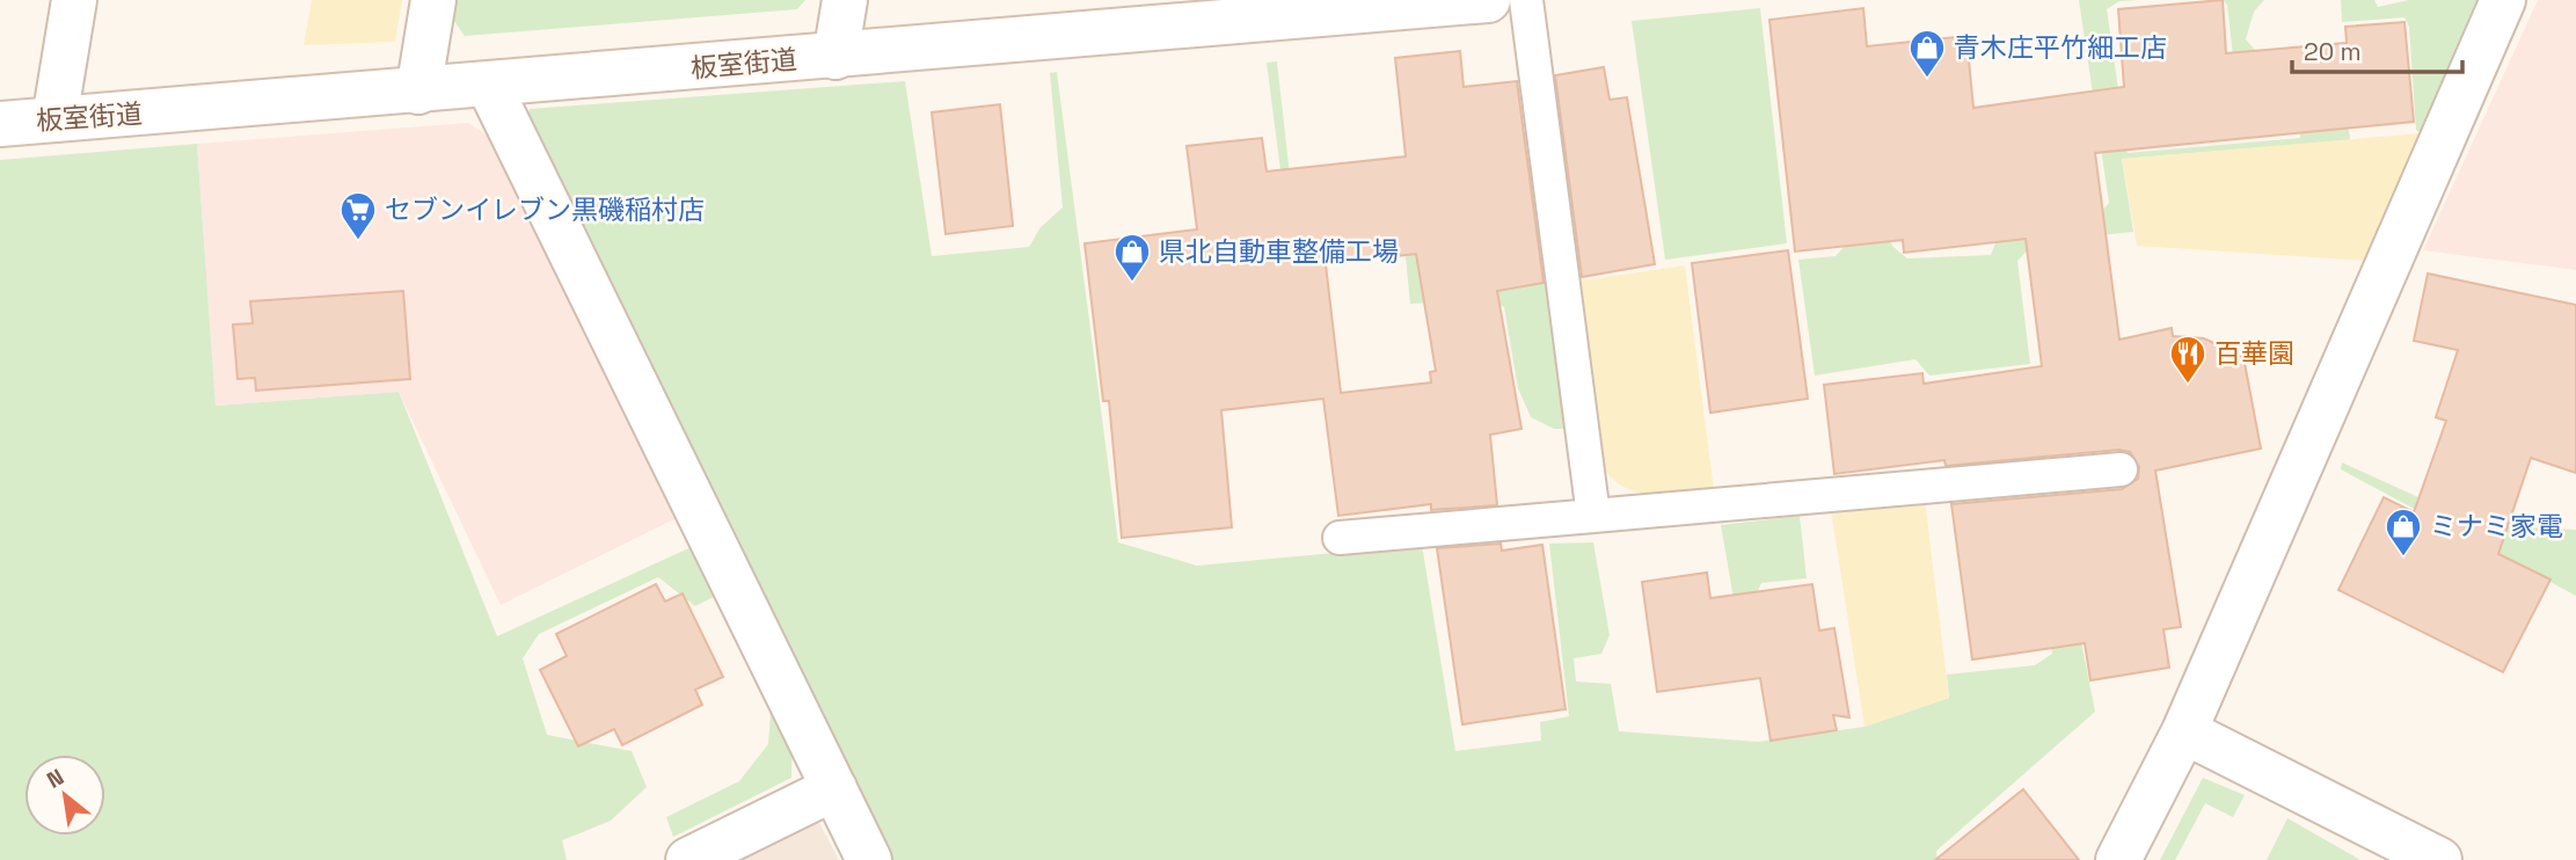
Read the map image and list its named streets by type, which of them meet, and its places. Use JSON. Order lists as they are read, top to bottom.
{
  "streets": {
    "street": ["板室街道"]
  },
  "places": {
    "shop": ["青木庄平竹細工店", "県北自動車整備工場", "ミナミ家電"],
    "supermarket": ["セブンイレブン黒磯稲村店"],
    "restaurant": ["百華園"]
  },
  "scale_bar": "20 m",
  "north": "top left"
}
